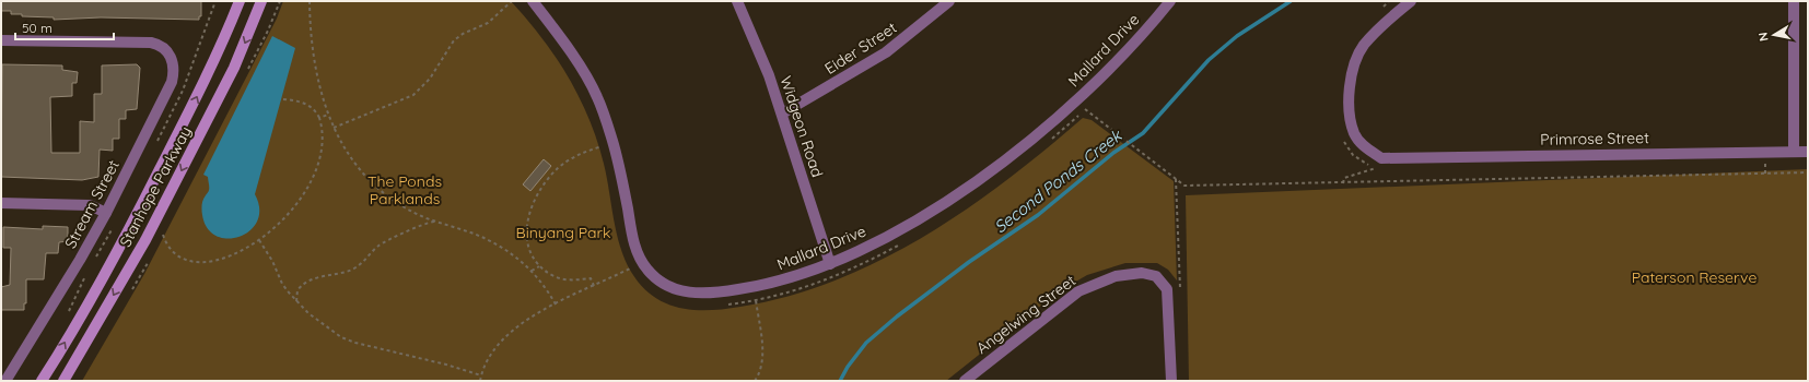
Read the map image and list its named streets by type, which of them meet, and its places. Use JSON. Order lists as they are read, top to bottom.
{
  "streets": {
    "main road": ["Stanhope Parkway"],
    "street": [
      "Eider Street",
      "Mallard Drive",
      "Widgeon Road",
      "Primrose Street",
      "Stream Street",
      "Angelwing Street"
    ]
  },
  "crossings": [
    ["Eider Street", "Widgeon Road"],
    ["Mallard Drive", "Widgeon Road"]
  ],
  "water": ["Second Ponds Creek"],
  "parks": ["The Ponds Parklands", "Binyang Park", "Paterson Reserve"],
  "scale_bar": "50 m",
  "north": "left"
}
